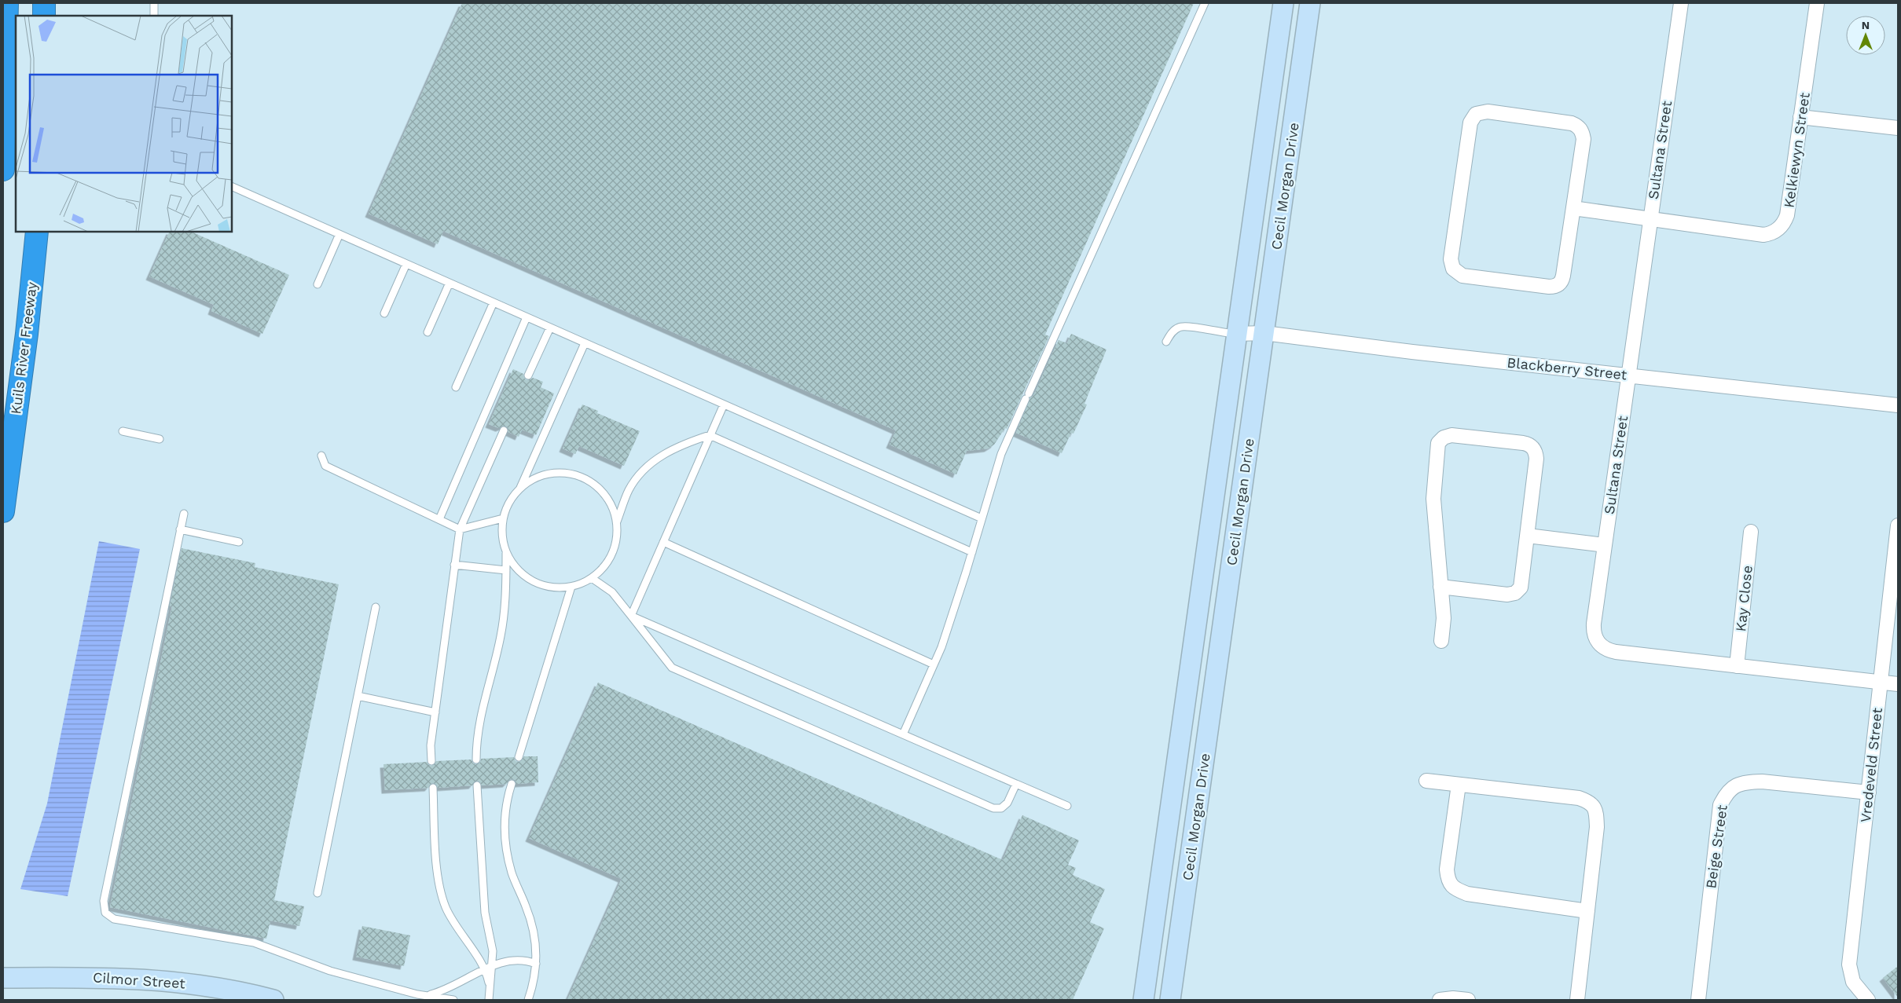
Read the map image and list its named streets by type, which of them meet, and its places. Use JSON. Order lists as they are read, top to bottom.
{
  "streets": {
    "highway": ["Kuils River Freeway"],
    "street": [
      "Sultana Street",
      "Kelkiewyn Street",
      "Cecil Morgan Drive",
      "Blackberry Street",
      "Kay Close",
      "Vredeveld Street",
      "Beige Street",
      "Cilmor Street"
    ]
  },
  "crossings": [
    ["Sultana Street", "Kelkiewyn Street"],
    ["Sultana Street", "Blackberry Street"],
    ["Sultana Street", "Kay Close"],
    ["Sultana Street", "Vredeveld Street"],
    ["Cecil Morgan Drive", "Blackberry Street"],
    ["Vredeveld Street", "Beige Street"]
  ],
  "north": "top"
}
